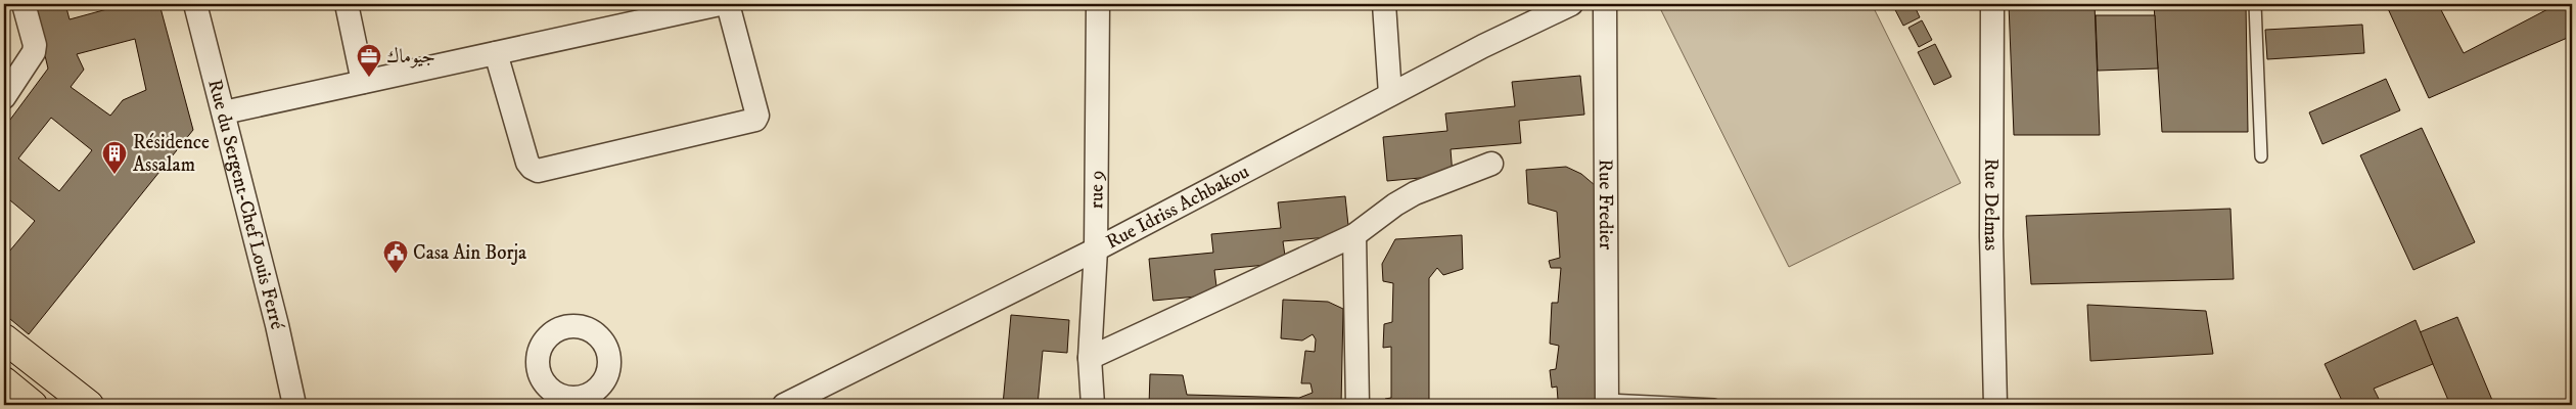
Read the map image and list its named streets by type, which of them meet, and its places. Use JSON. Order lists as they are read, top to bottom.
{
  "streets": {
    "street": [
      "rue 9",
      "Rue du Sergent-Chef Louis Ferré",
      "Rue Fredier",
      "Rue Delmas",
      "Rue Idriss Achbakou"
    ]
  },
  "crossings": [
    ["rue 9", "Rue Idriss Achbakou"]
  ],
  "places": {
    "office": ["جيوماك"],
    "building": ["Résidence Assalam"],
    "public building": ["Casa Ain Borja"]
  }
}
